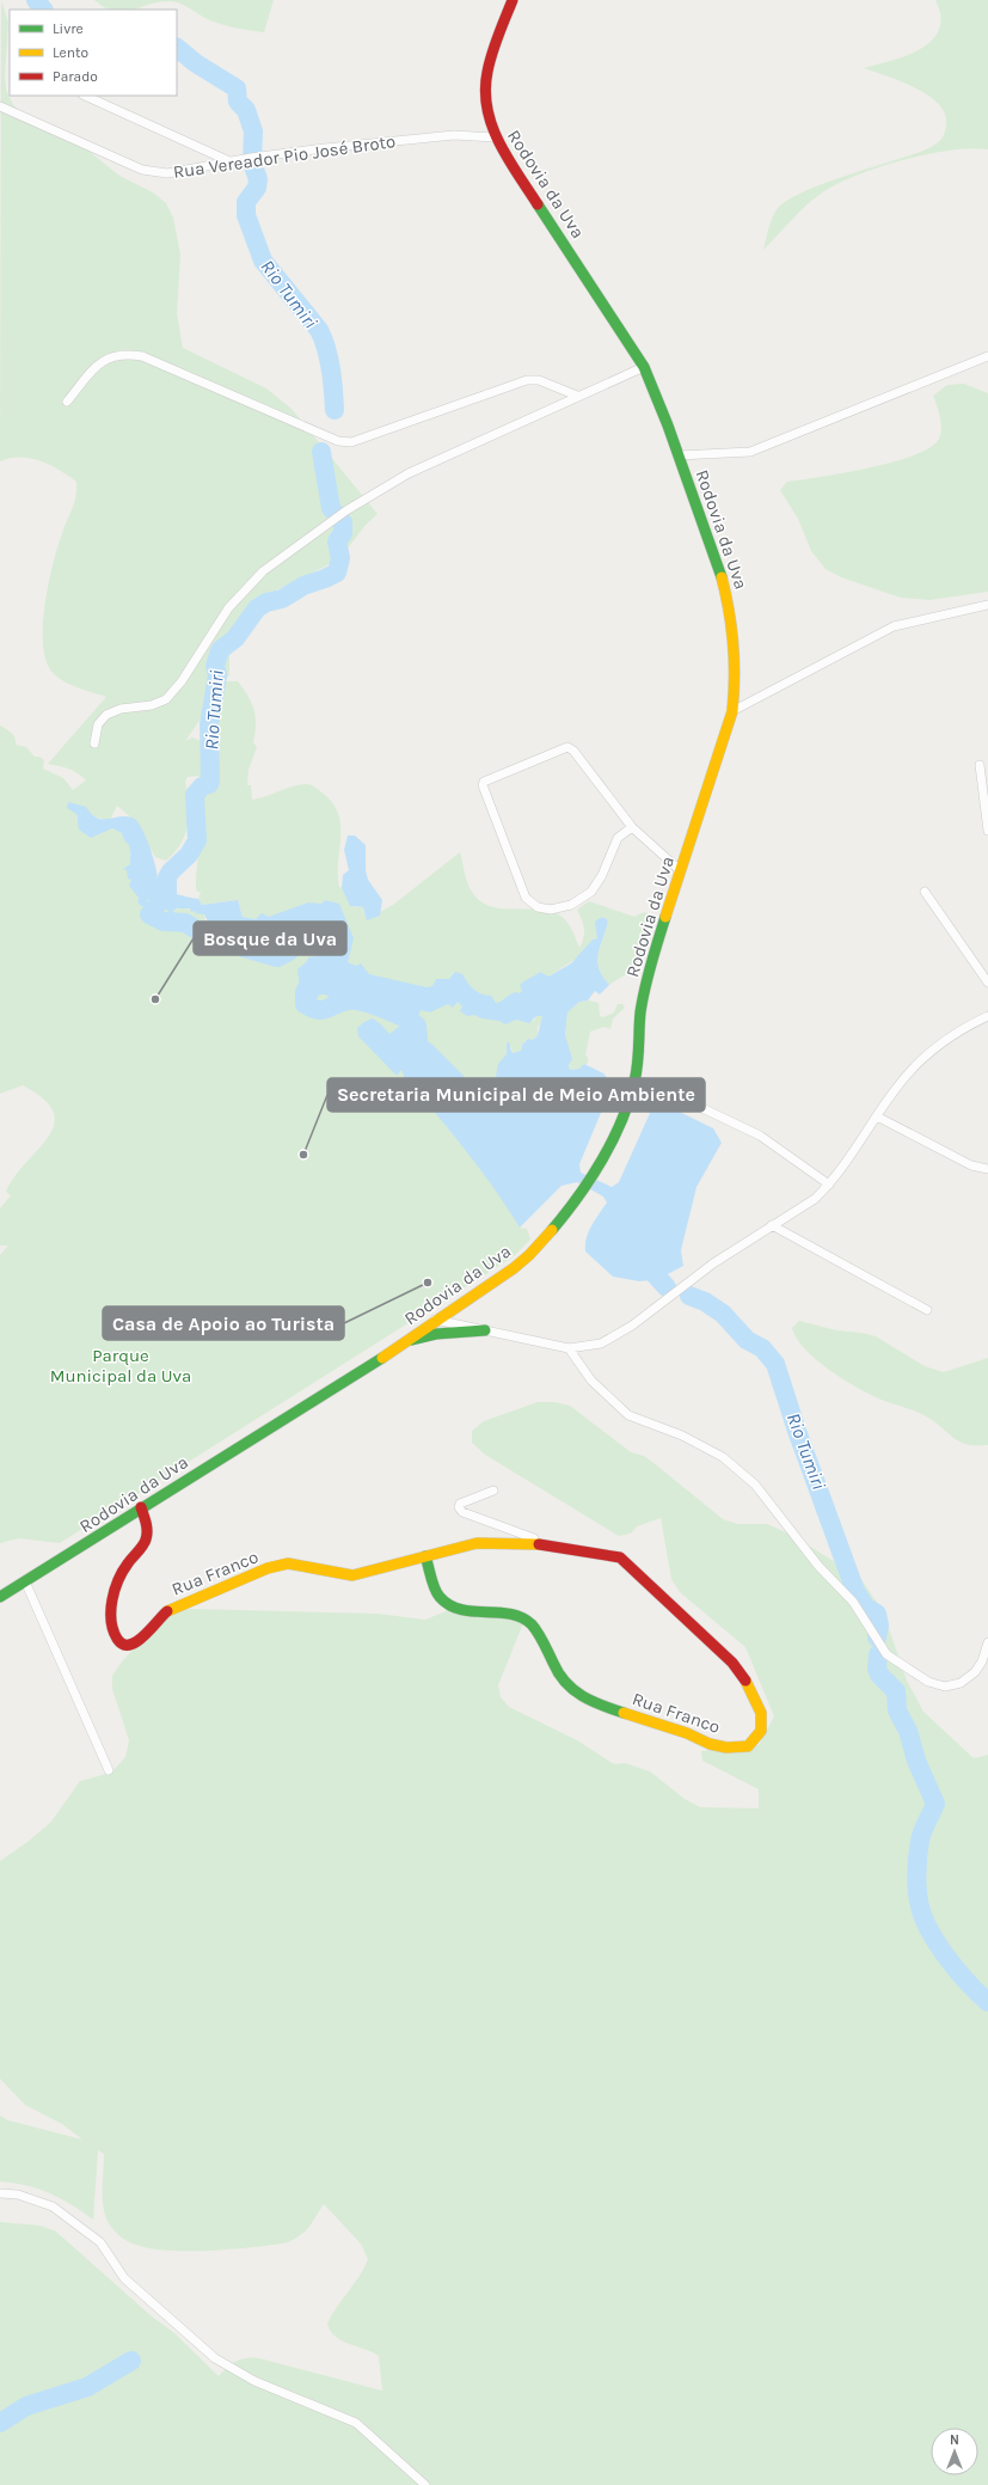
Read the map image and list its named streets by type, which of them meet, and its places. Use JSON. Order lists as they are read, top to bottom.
{
  "streets": {
    "street": ["Rua Vereador Pio José Broto", "Rodovia da Uva", "Rua Franco"]
  },
  "crossings": [
    ["Rua Vereador Pio José Broto", "Rodovia da Uva"],
    ["Rodovia da Uva", "Rua Franco"]
  ],
  "water": ["Rio Tumiri"],
  "parks": ["Parque Municipal da Uva"],
  "places": ["Bosque da Uva", "Secretaria Municipal de Meio Ambiente", "Casa de Apoio ao Turista"],
  "legend": ["Livre", "Lento", "Parado"],
  "north": "top"
}
